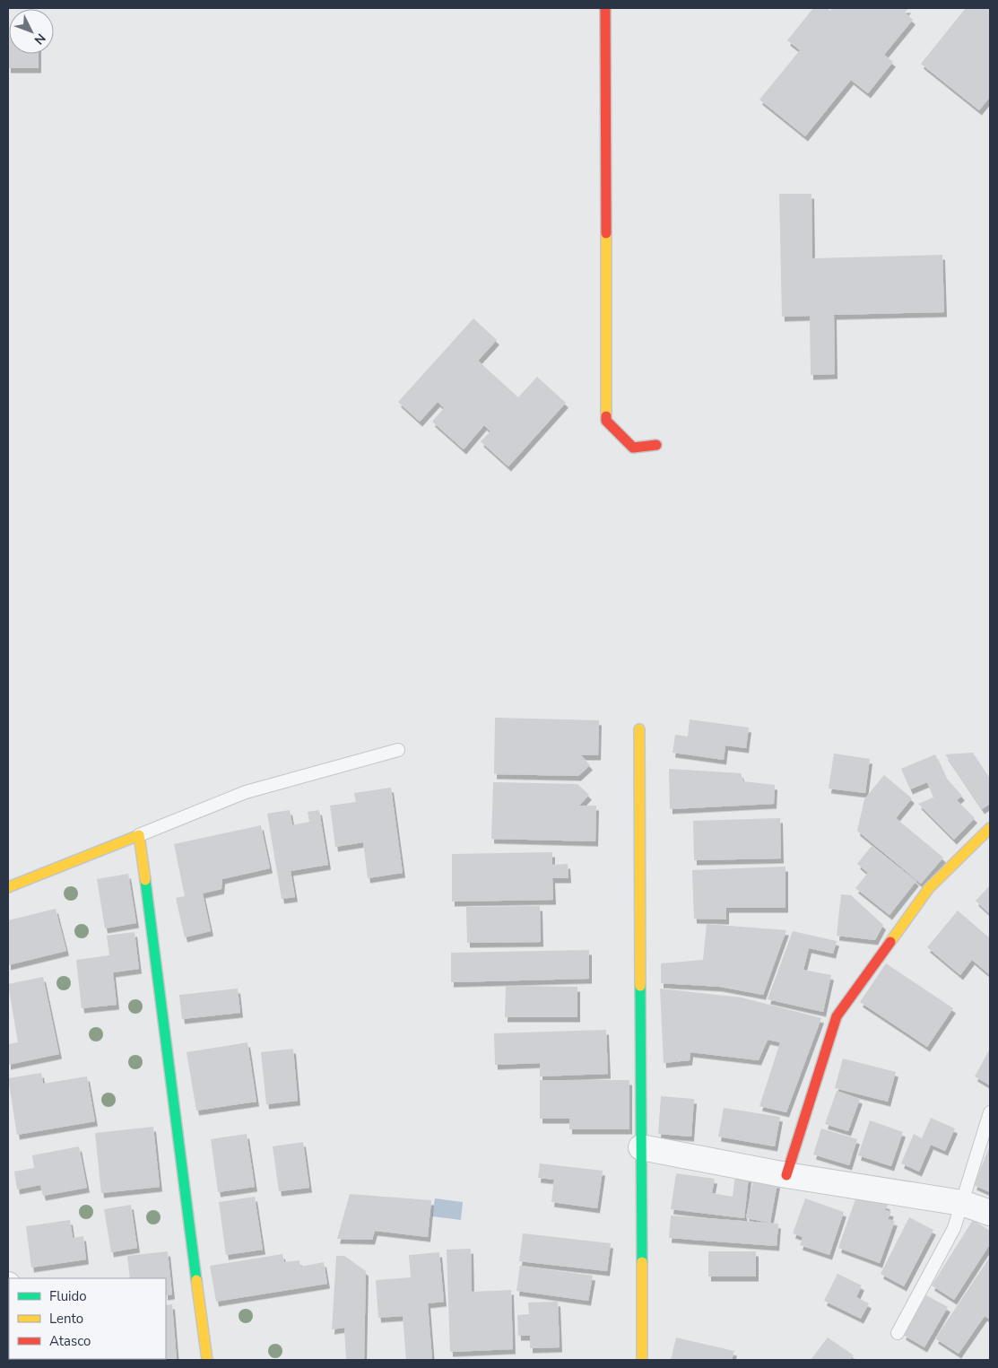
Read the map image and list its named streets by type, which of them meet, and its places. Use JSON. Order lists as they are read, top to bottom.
{
  "legend": ["Fluido", "Lento", "Atasco"],
  "north": "bottom right"
}
